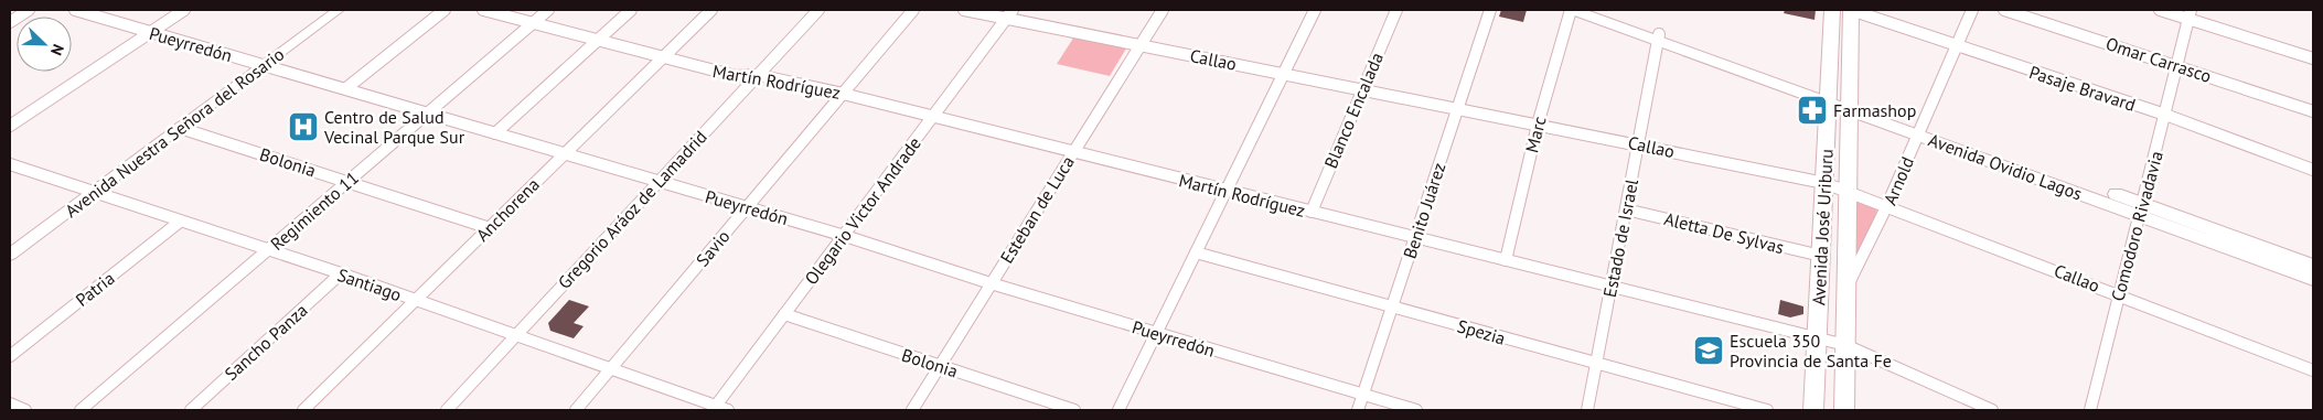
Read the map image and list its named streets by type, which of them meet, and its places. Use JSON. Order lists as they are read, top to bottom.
{
  "streets": {
    "main road": ["Avenida Ovidio Lagos", "Avenida José Uriburu"],
    "street": [
      "Pueyrredón",
      "Callao",
      "Omar Carrasco",
      "Martín Rodríguez",
      "Pasaje Bravard",
      "Blanco Encalada",
      "Avenida Nuestra Señora del Rosario",
      "Marc",
      "Bolonia",
      "Arnold",
      "Anchorena",
      "Gregorio Aráoz de Lamadrid",
      "Esteban de Luca",
      "Regimiento 11",
      "Olegario Victor Andrade",
      "Benito Juárez",
      "Comodoro Rivadavia",
      "Aletta De Sylvas",
      "Estado de Israel",
      "Savio",
      "Santiago",
      "Patria",
      "Spezia",
      "Sancho Panza"
    ]
  },
  "crossings": [
    ["Pueyrredón", "Avenida Nuestra Señora del Rosario"],
    ["Pueyrredón", "Anchorena"],
    ["Pueyrredón", "Gregorio Aráoz de Lamadrid"],
    ["Pueyrredón", "Esteban de Luca"],
    ["Pueyrredón", "Regimiento 11"],
    ["Pueyrredón", "Olegario Victor Andrade"],
    ["Pueyrredón", "Benito Juárez"],
    ["Pueyrredón", "Savio"],
    ["Callao", "Blanco Encalada"],
    ["Callao", "Marc"],
    ["Callao", "Arnold"],
    ["Callao", "Esteban de Luca"],
    ["Callao", "Olegario Victor Andrade"],
    ["Callao", "Benito Juárez"],
    ["Callao", "Comodoro Rivadavia"],
    ["Callao", "Avenida José Uriburu"],
    ["Callao", "Estado de Israel"],
    ["Omar Carrasco", "Comodoro Rivadavia"],
    ["Martín Rodríguez", "Blanco Encalada"],
    ["Martín Rodríguez", "Marc"],
    ["Martín Rodríguez", "Anchorena"],
    ["Martín Rodríguez", "Gregorio Aráoz de Lamadrid"],
    ["Martín Rodríguez", "Esteban de Luca"],
    ["Martín Rodríguez", "Regimiento 11"],
    ["Martín Rodríguez", "Olegario Victor Andrade"],
    ["Martín Rodríguez", "Benito Juárez"],
    ["Martín Rodríguez", "Avenida José Uriburu"],
    ["Martín Rodríguez", "Estado de Israel"],
    ["Martín Rodríguez", "Savio"],
    ["Pasaje Bravard", "Arnold"],
    ["Pasaje Bravard", "Comodoro Rivadavia"],
    ["Pasaje Bravard", "Avenida José Uriburu"],
    ["Avenida Nuestra Señora del Rosario", "Bolonia"],
    ["Avenida Nuestra Señora del Rosario", "Santiago"],
    ["Marc", "Avenida Ovidio Lagos"],
    ["Bolonia", "Anchorena"],
    ["Bolonia", "Esteban de Luca"],
    ["Bolonia", "Regimiento 11"],
    ["Bolonia", "Olegario Victor Andrade"],
    ["Avenida Ovidio Lagos", "Arnold"],
    ["Avenida Ovidio Lagos", "Comodoro Rivadavia"],
    ["Avenida Ovidio Lagos", "Avenida José Uriburu"],
    ["Avenida Ovidio Lagos", "Estado de Israel"],
    ["Arnold", "Avenida José Uriburu"],
    ["Anchorena", "Santiago"],
    ["Gregorio Aráoz de Lamadrid", "Santiago"],
    ["Regimiento 11", "Santiago"],
    ["Olegario Victor Andrade", "Santiago"],
    ["Benito Juárez", "Spezia"],
    ["Avenida José Uriburu", "Aletta De Sylvas"],
    ["Aletta De Sylvas", "Estado de Israel"],
    ["Estado de Israel", "Spezia"],
    ["Savio", "Santiago"],
    ["Santiago", "Patria"],
    ["Santiago", "Sancho Panza"]
  ],
  "places": {
    "pharmacy": ["Farmashop"],
    "hospital": ["Centro de Salud Vecinal Parque Sur"],
    "school or university": ["Escuela 350 Provincia de Santa Fe"]
  },
  "north": "bottom right"
}
